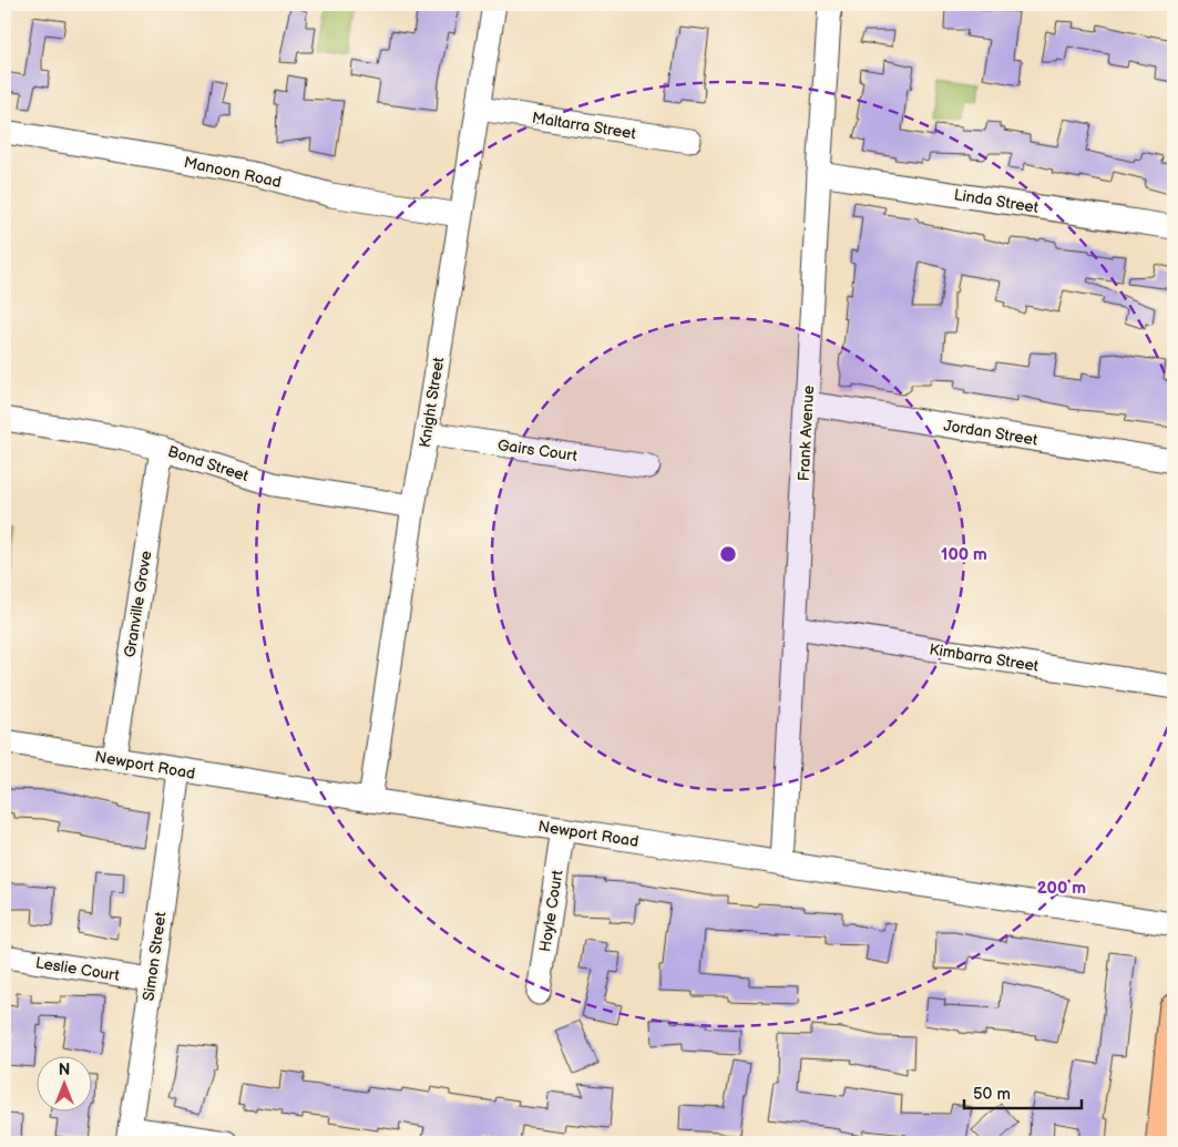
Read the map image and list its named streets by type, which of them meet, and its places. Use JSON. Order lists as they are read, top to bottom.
{
  "streets": {
    "street": [
      "Maltarra Street",
      "Manoon Road",
      "Linda Street",
      "Knight Street",
      "Jordan Street",
      "Frank Avenue",
      "Gairs Court",
      "Bond Street",
      "Granville Grove",
      "Kimbarra Street",
      "Newport Road",
      "Hoyle Court",
      "Simon Street",
      "Leslie Court"
    ]
  },
  "crossings": [
    ["Maltarra Street", "Knight Street"],
    ["Manoon Road", "Knight Street"],
    ["Linda Street", "Frank Avenue"],
    ["Knight Street", "Gairs Court"],
    ["Knight Street", "Bond Street"],
    ["Knight Street", "Newport Road"],
    ["Jordan Street", "Frank Avenue"],
    ["Frank Avenue", "Kimbarra Street"],
    ["Frank Avenue", "Newport Road"],
    ["Bond Street", "Granville Grove"],
    ["Granville Grove", "Newport Road"],
    ["Newport Road", "Hoyle Court"],
    ["Newport Road", "Simon Street"],
    ["Simon Street", "Leslie Court"]
  ],
  "scale_bar": "50 m",
  "north": "top",
  "rings": ["100 m", "200 m"]
}
